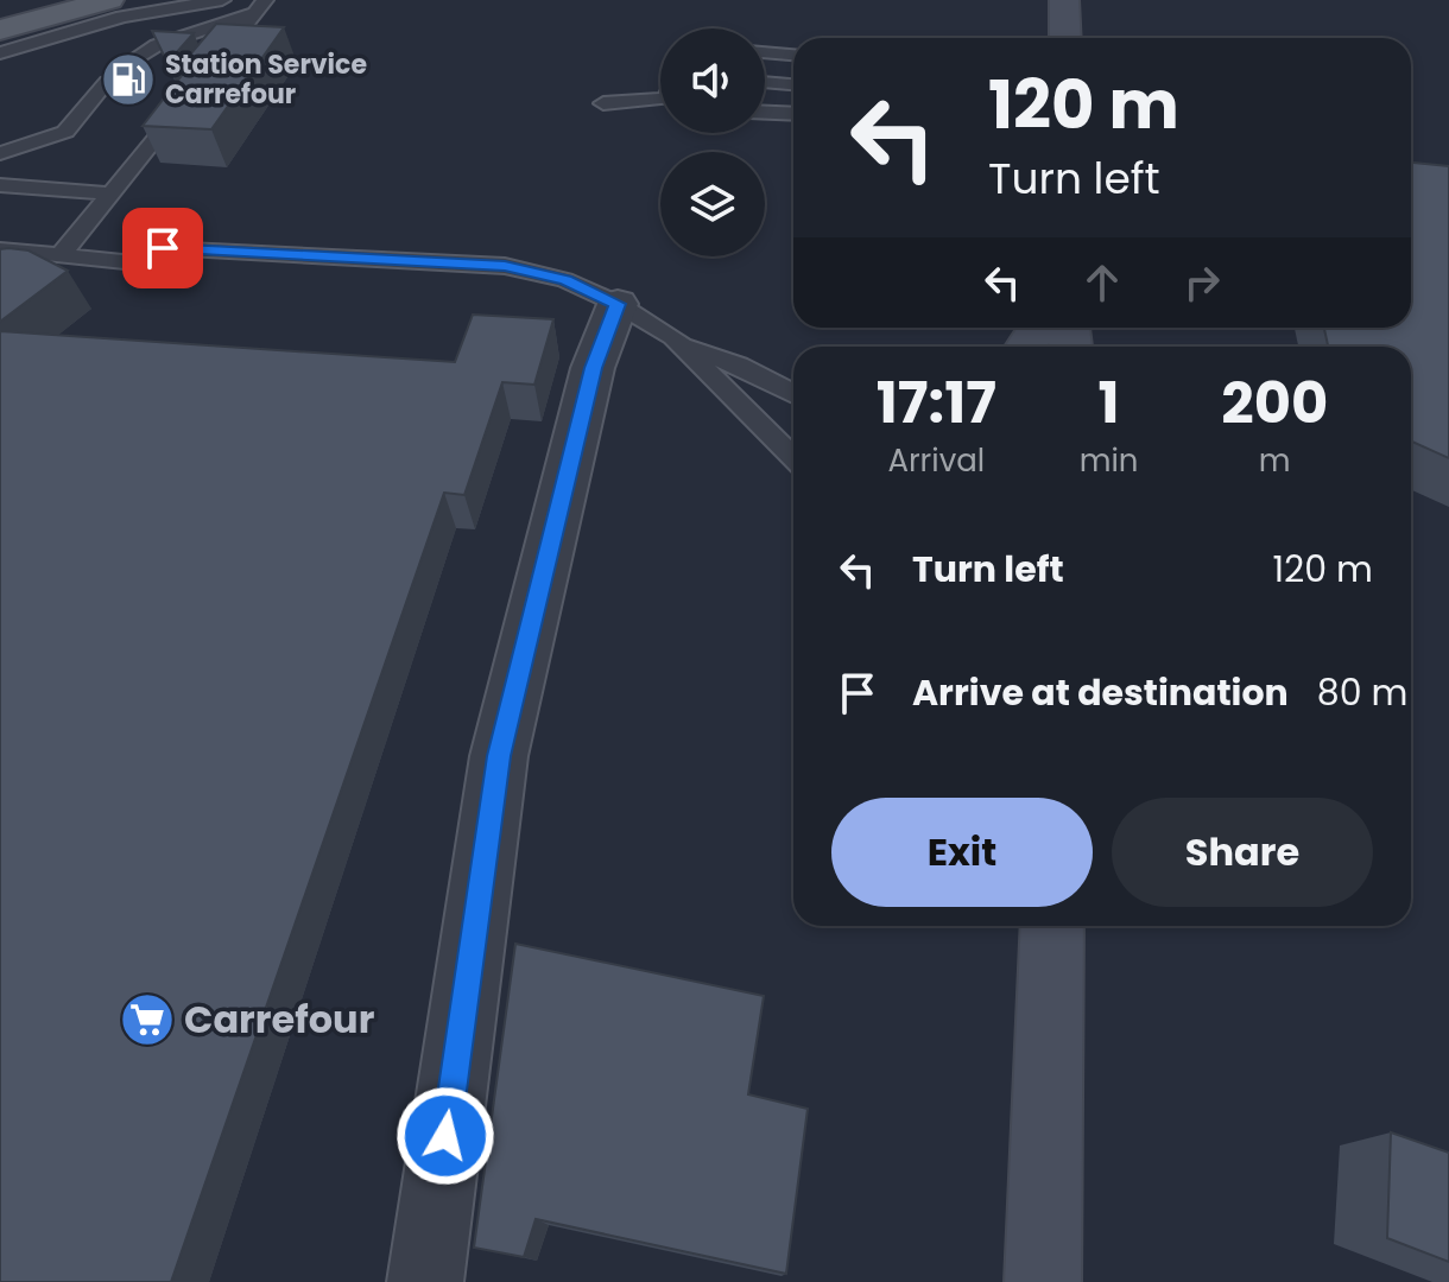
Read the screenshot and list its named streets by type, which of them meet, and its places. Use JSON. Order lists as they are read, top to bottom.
{
  "places": {
    "fuel station": ["Station Service Carrefour"],
    "supermarket": ["Carrefour"]
  },
  "page": {
    "turn": ["120 m", "Turn left"],
    "eta": [
      "17:17",
      "Arrival",
      "1",
      "min",
      "200",
      "m"
    ],
    "list": [
      {
        "name": "Turn left",
        "value": "120 m"
      },
      {
        "name": "Arrive at destination",
        "value": "80 m"
      }
    ],
    "buttons": ["Exit", "Share"]
  }
}
